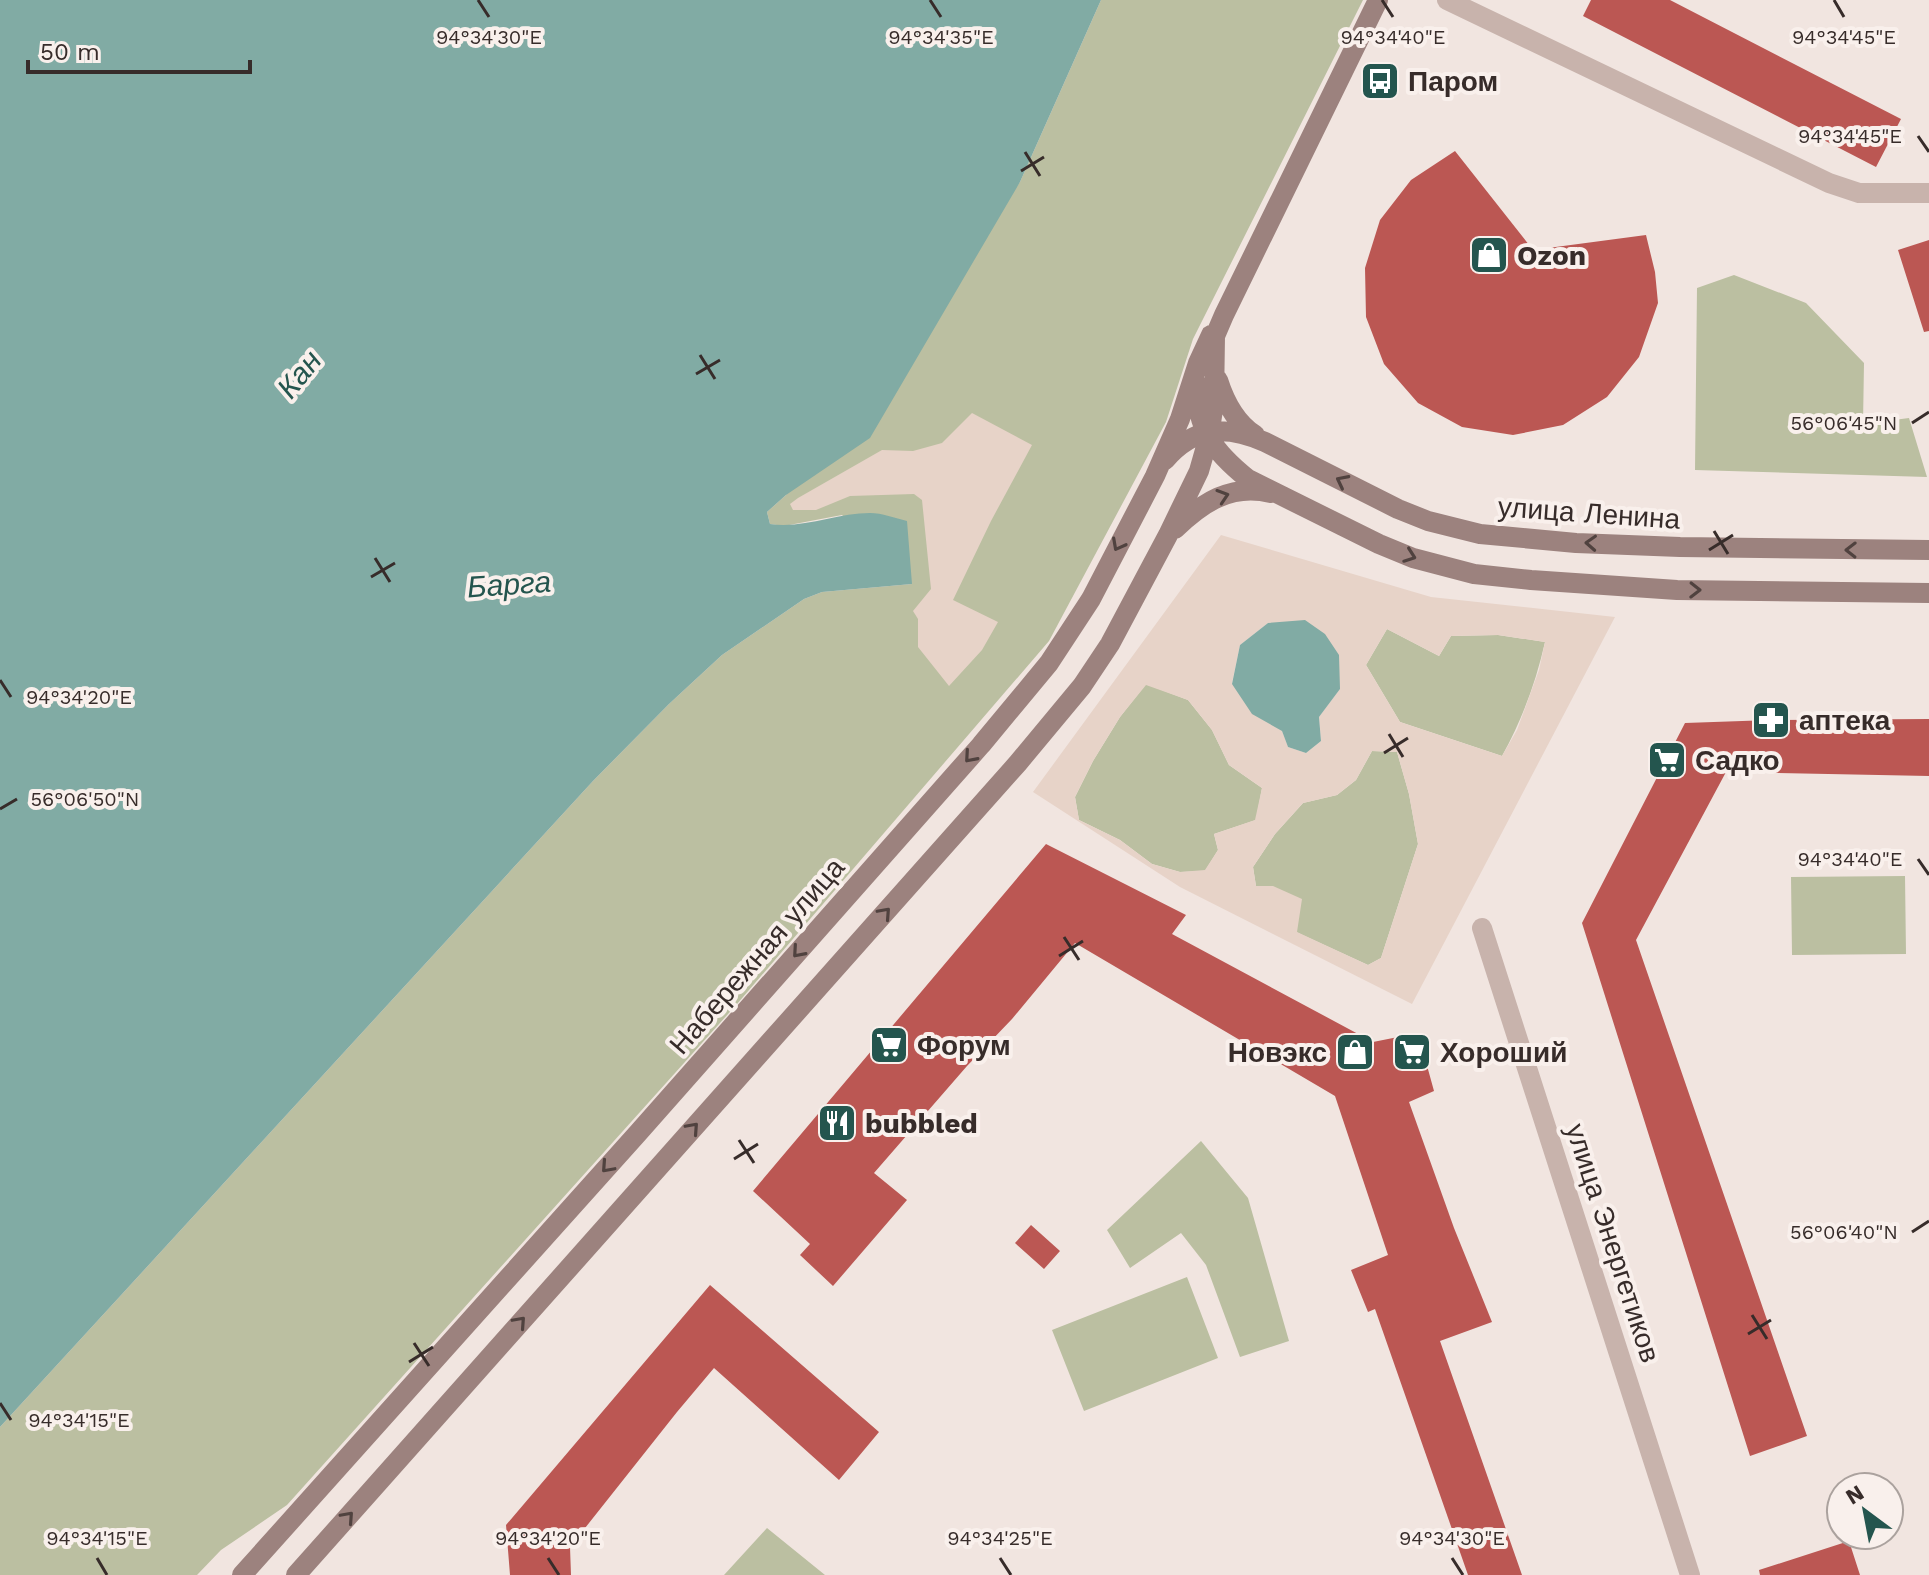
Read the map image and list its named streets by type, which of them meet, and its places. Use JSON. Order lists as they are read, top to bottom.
{
  "streets": {
    "main road": ["улица Ленина", "Набережная улица"],
    "street": ["улица Энергетиков"]
  },
  "crossings": [
    ["улица Ленина", "Набережная улица"]
  ],
  "water": ["Кан", "Барга"],
  "places": {
    "bus stop": ["Паром"],
    "shop": ["Ozon", "Новэкс"],
    "pharmacy": ["аптека"],
    "supermarket": ["Садко", "Форум", "Хороший"],
    "restaurant": ["bubbled"]
  },
  "scale_bar": "50 m",
  "north": "top left",
  "coordinates": [
    "94°34'45\"E",
    "94°34'30\"E",
    "94°34'35\"E",
    "94°34'40\"E",
    "56°06'45\"N",
    "94°34'20\"E",
    "56°06'50\"N",
    "56°06'40\"N",
    "94°34'15\"E",
    "94°34'25\"E"
  ]
}
